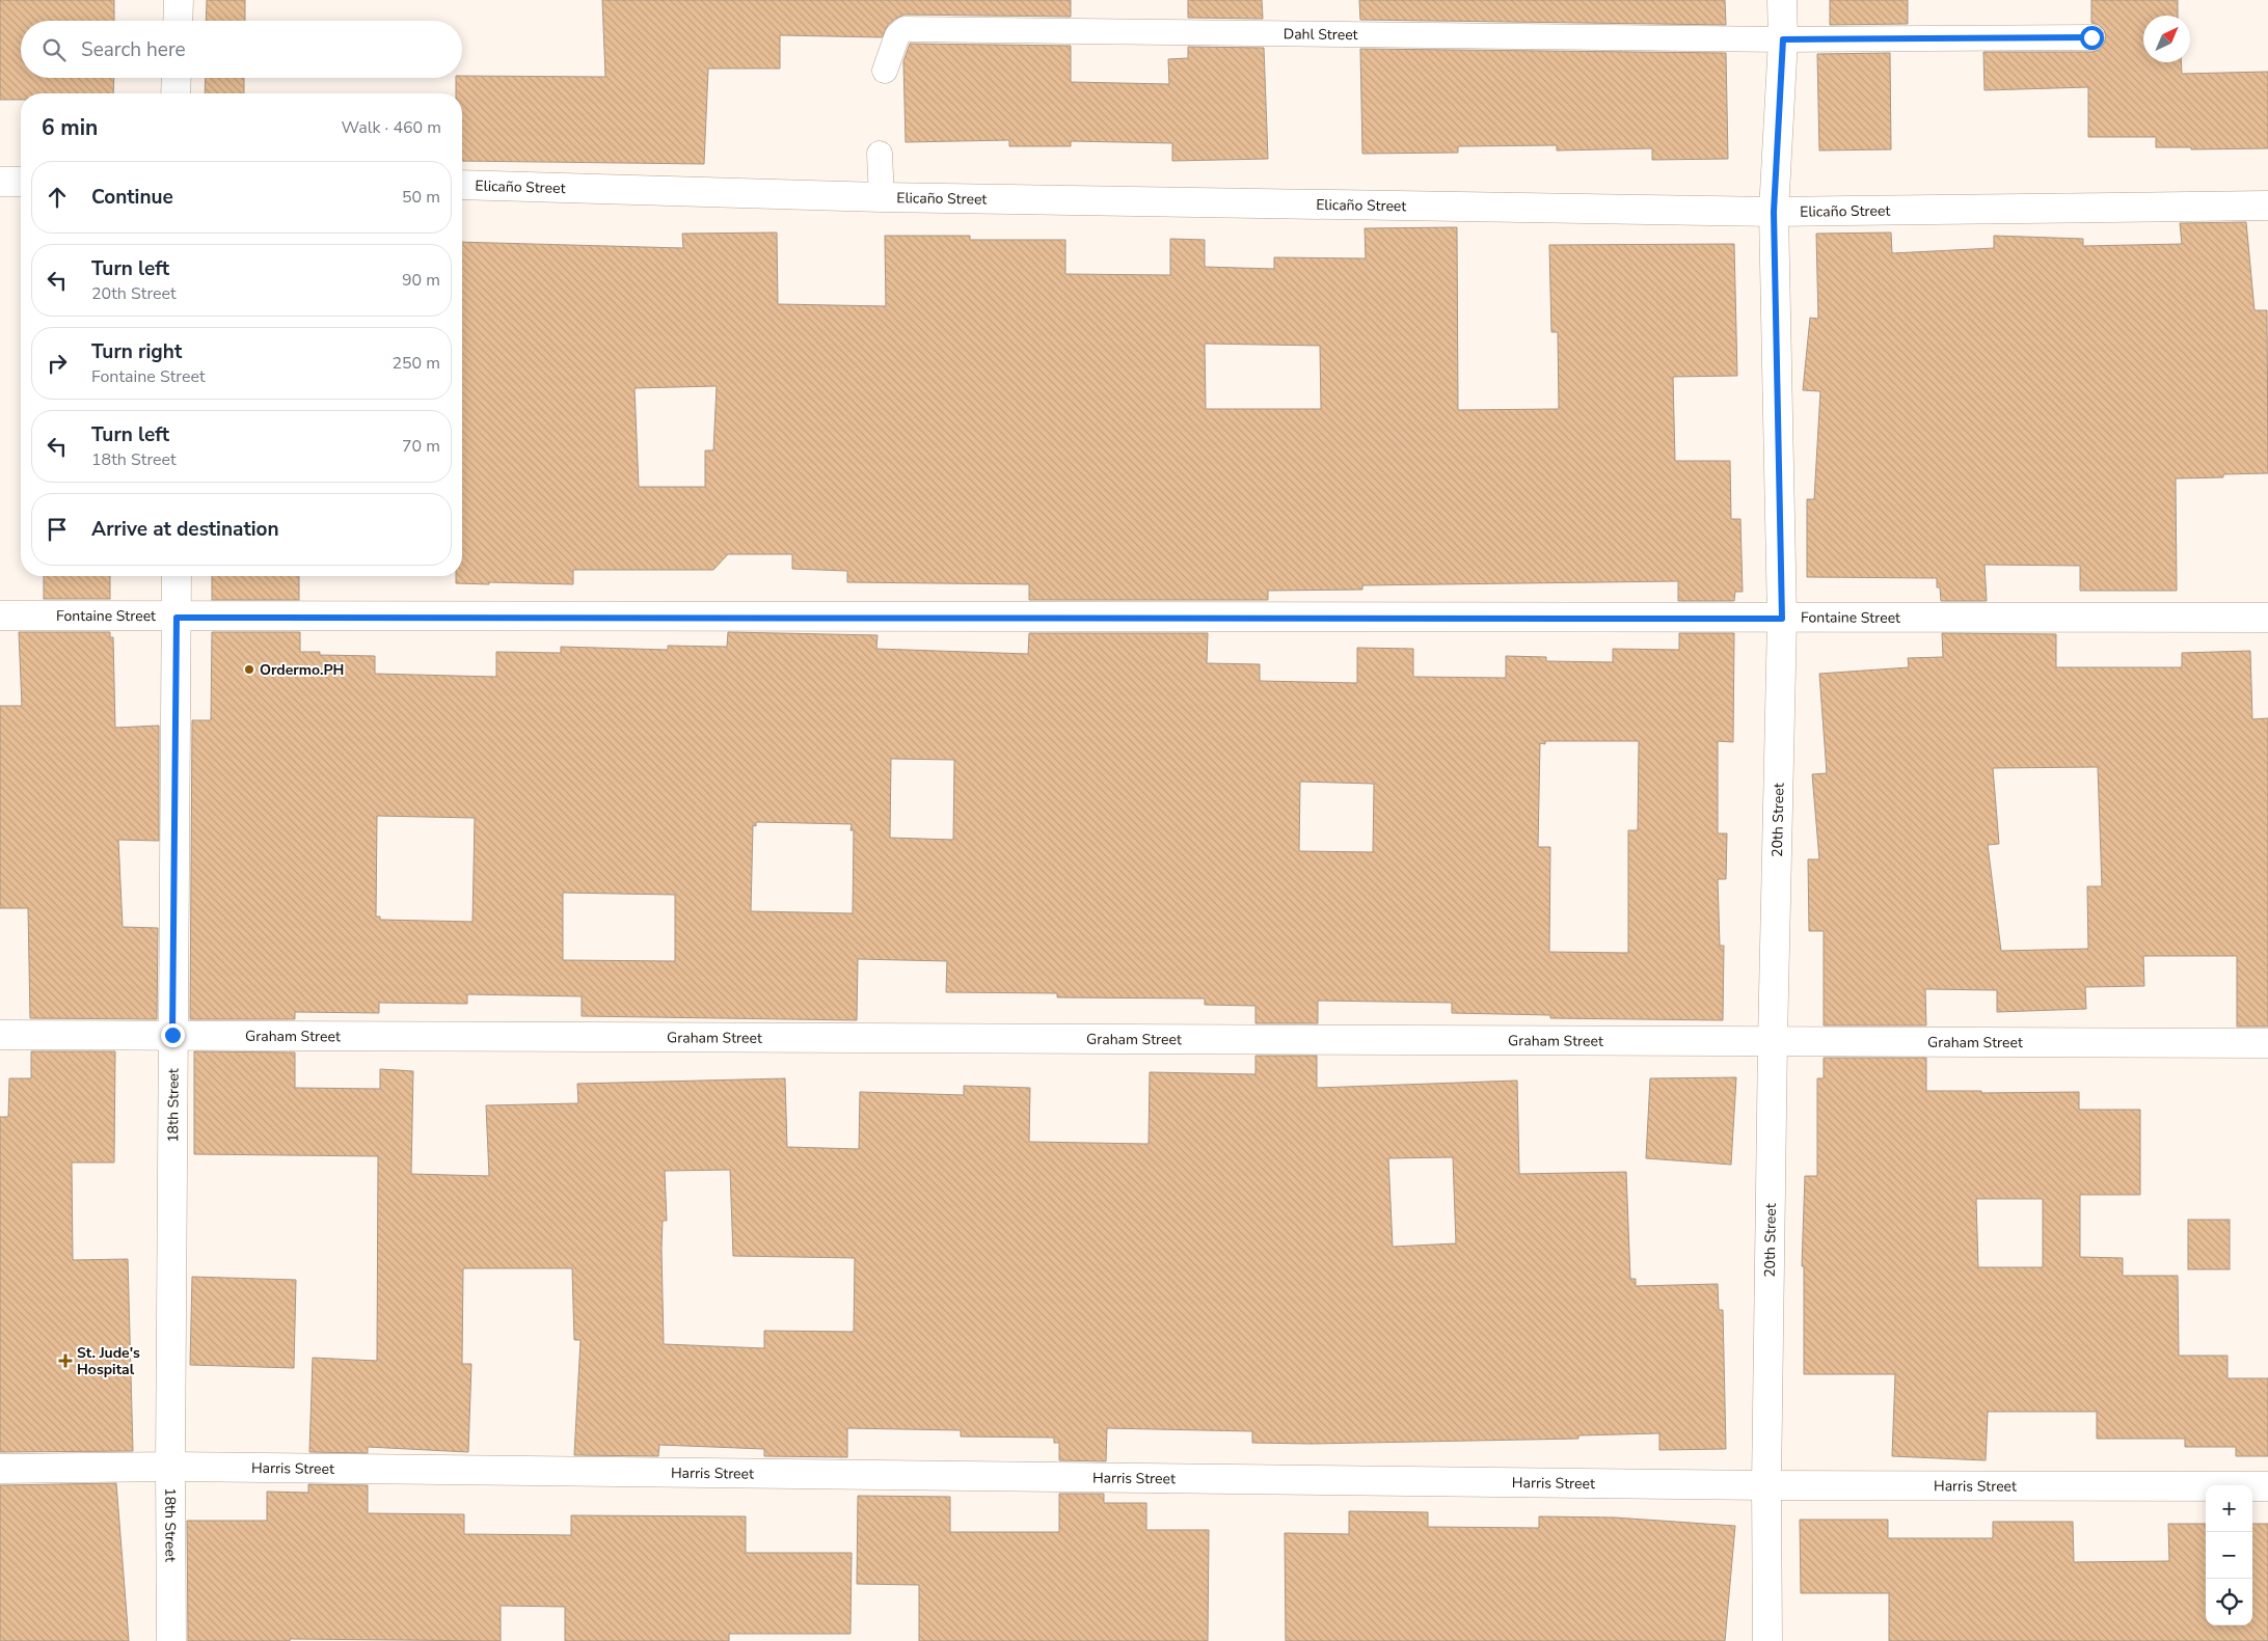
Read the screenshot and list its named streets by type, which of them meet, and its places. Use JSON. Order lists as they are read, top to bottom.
{
  "streets": {
    "street": [
      "Elicaño Street",
      "Fontaine Street",
      "20th Street",
      "Graham Street",
      "18th Street",
      "Harris Street"
    ],
    "lane": ["Dahl Street"]
  },
  "crossings": [
    ["Dahl Street", "20th Street"],
    ["Elicaño Street", "20th Street"],
    ["Fontaine Street", "20th Street"],
    ["Fontaine Street", "18th Street"],
    ["20th Street", "Graham Street"],
    ["20th Street", "Harris Street"],
    ["Graham Street", "18th Street"],
    ["18th Street", "Harris Street"]
  ],
  "places": {
    "other": ["Ordermo.PH"],
    "health": ["St. Jude's Hospital"]
  },
  "north": "top right",
  "page": {
    "search": "Search here",
    "heading": ["6 min", "Walk · 460 m"],
    "list": [
      ["Continue", "50 m"],
      ["Turn left", "20th Street", "90 m"],
      ["Turn right", "Fontaine Street", "250 m"],
      ["Turn left", "18th Street", "70 m"],
      "Arrive at destination"
    ],
    "map_buttons": ["+", "−"]
  }
}
